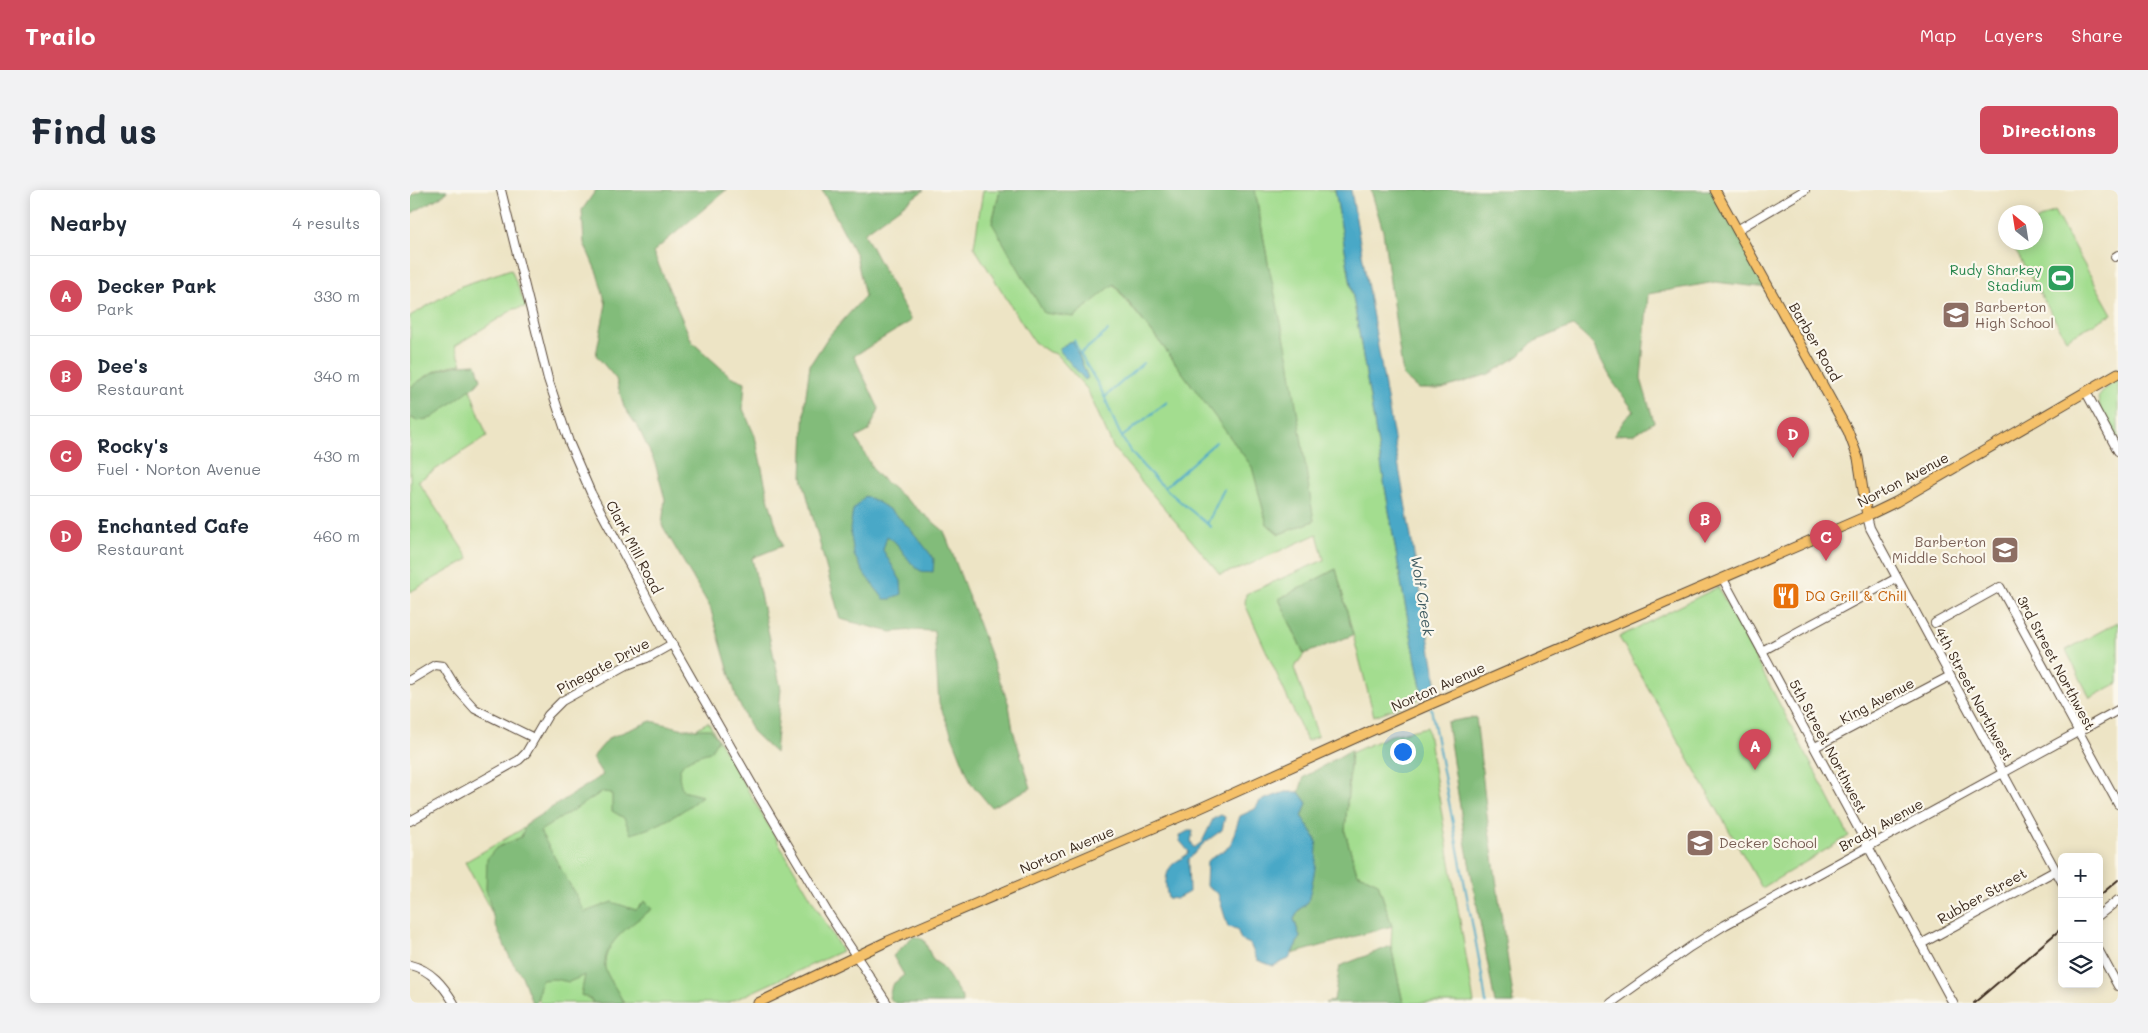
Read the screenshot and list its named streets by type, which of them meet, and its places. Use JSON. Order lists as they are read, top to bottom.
{
  "streets": {
    "main road": ["Barber Road", "Norton Avenue"],
    "street": [
      "Clark Mill Road",
      "3rd Street Northwest",
      "Pinegate Drive",
      "4th Street Northwest",
      "King Avenue",
      "5th Street Northwest",
      "Brady Avenue",
      "Rubber Street"
    ]
  },
  "crossings": [
    ["Barber Road", "Norton Avenue"],
    ["Barber Road", "4th Street Northwest"],
    ["Norton Avenue", "Clark Mill Road"],
    ["Norton Avenue", "4th Street Northwest"],
    ["Norton Avenue", "5th Street Northwest"],
    ["Clark Mill Road", "Pinegate Drive"],
    ["3rd Street Northwest", "Brady Avenue"],
    ["4th Street Northwest", "King Avenue"],
    ["4th Street Northwest", "Brady Avenue"],
    ["4th Street Northwest", "Rubber Street"],
    ["King Avenue", "5th Street Northwest"],
    ["5th Street Northwest", "Brady Avenue"],
    ["5th Street Northwest", "Rubber Street"]
  ],
  "water": ["Wolf Creek"],
  "places": {
    "sports": ["Rudy Sharkey Stadium"],
    "school or university": ["Barberton High School", "Barberton Middle School", "Decker School"],
    "restaurant": ["DQ Grill & Chill"]
  },
  "north": "top left",
  "page": {
    "header": "Trailo",
    "nav": ["Map", "Layers", "Share"],
    "buttons": "Directions",
    "title": "Find us",
    "heading": ["Nearby", "4 results"],
    "list": [
      {
        "mark": "A",
        "name": "Decker Park",
        "note": "Park",
        "value": "330 m"
      },
      {
        "mark": "B",
        "name": "Dee's",
        "note": "Restaurant",
        "value": "340 m"
      },
      {
        "mark": "C",
        "name": "Rocky's",
        "note": "Fuel · Norton Avenue",
        "value": "430 m"
      },
      {
        "mark": "D",
        "name": "Enchanted Cafe",
        "note": "Restaurant",
        "value": "460 m"
      }
    ],
    "pins": [
      "D",
      "B",
      "C",
      "A"
    ],
    "map_buttons": ["+", "−"]
  }
}
